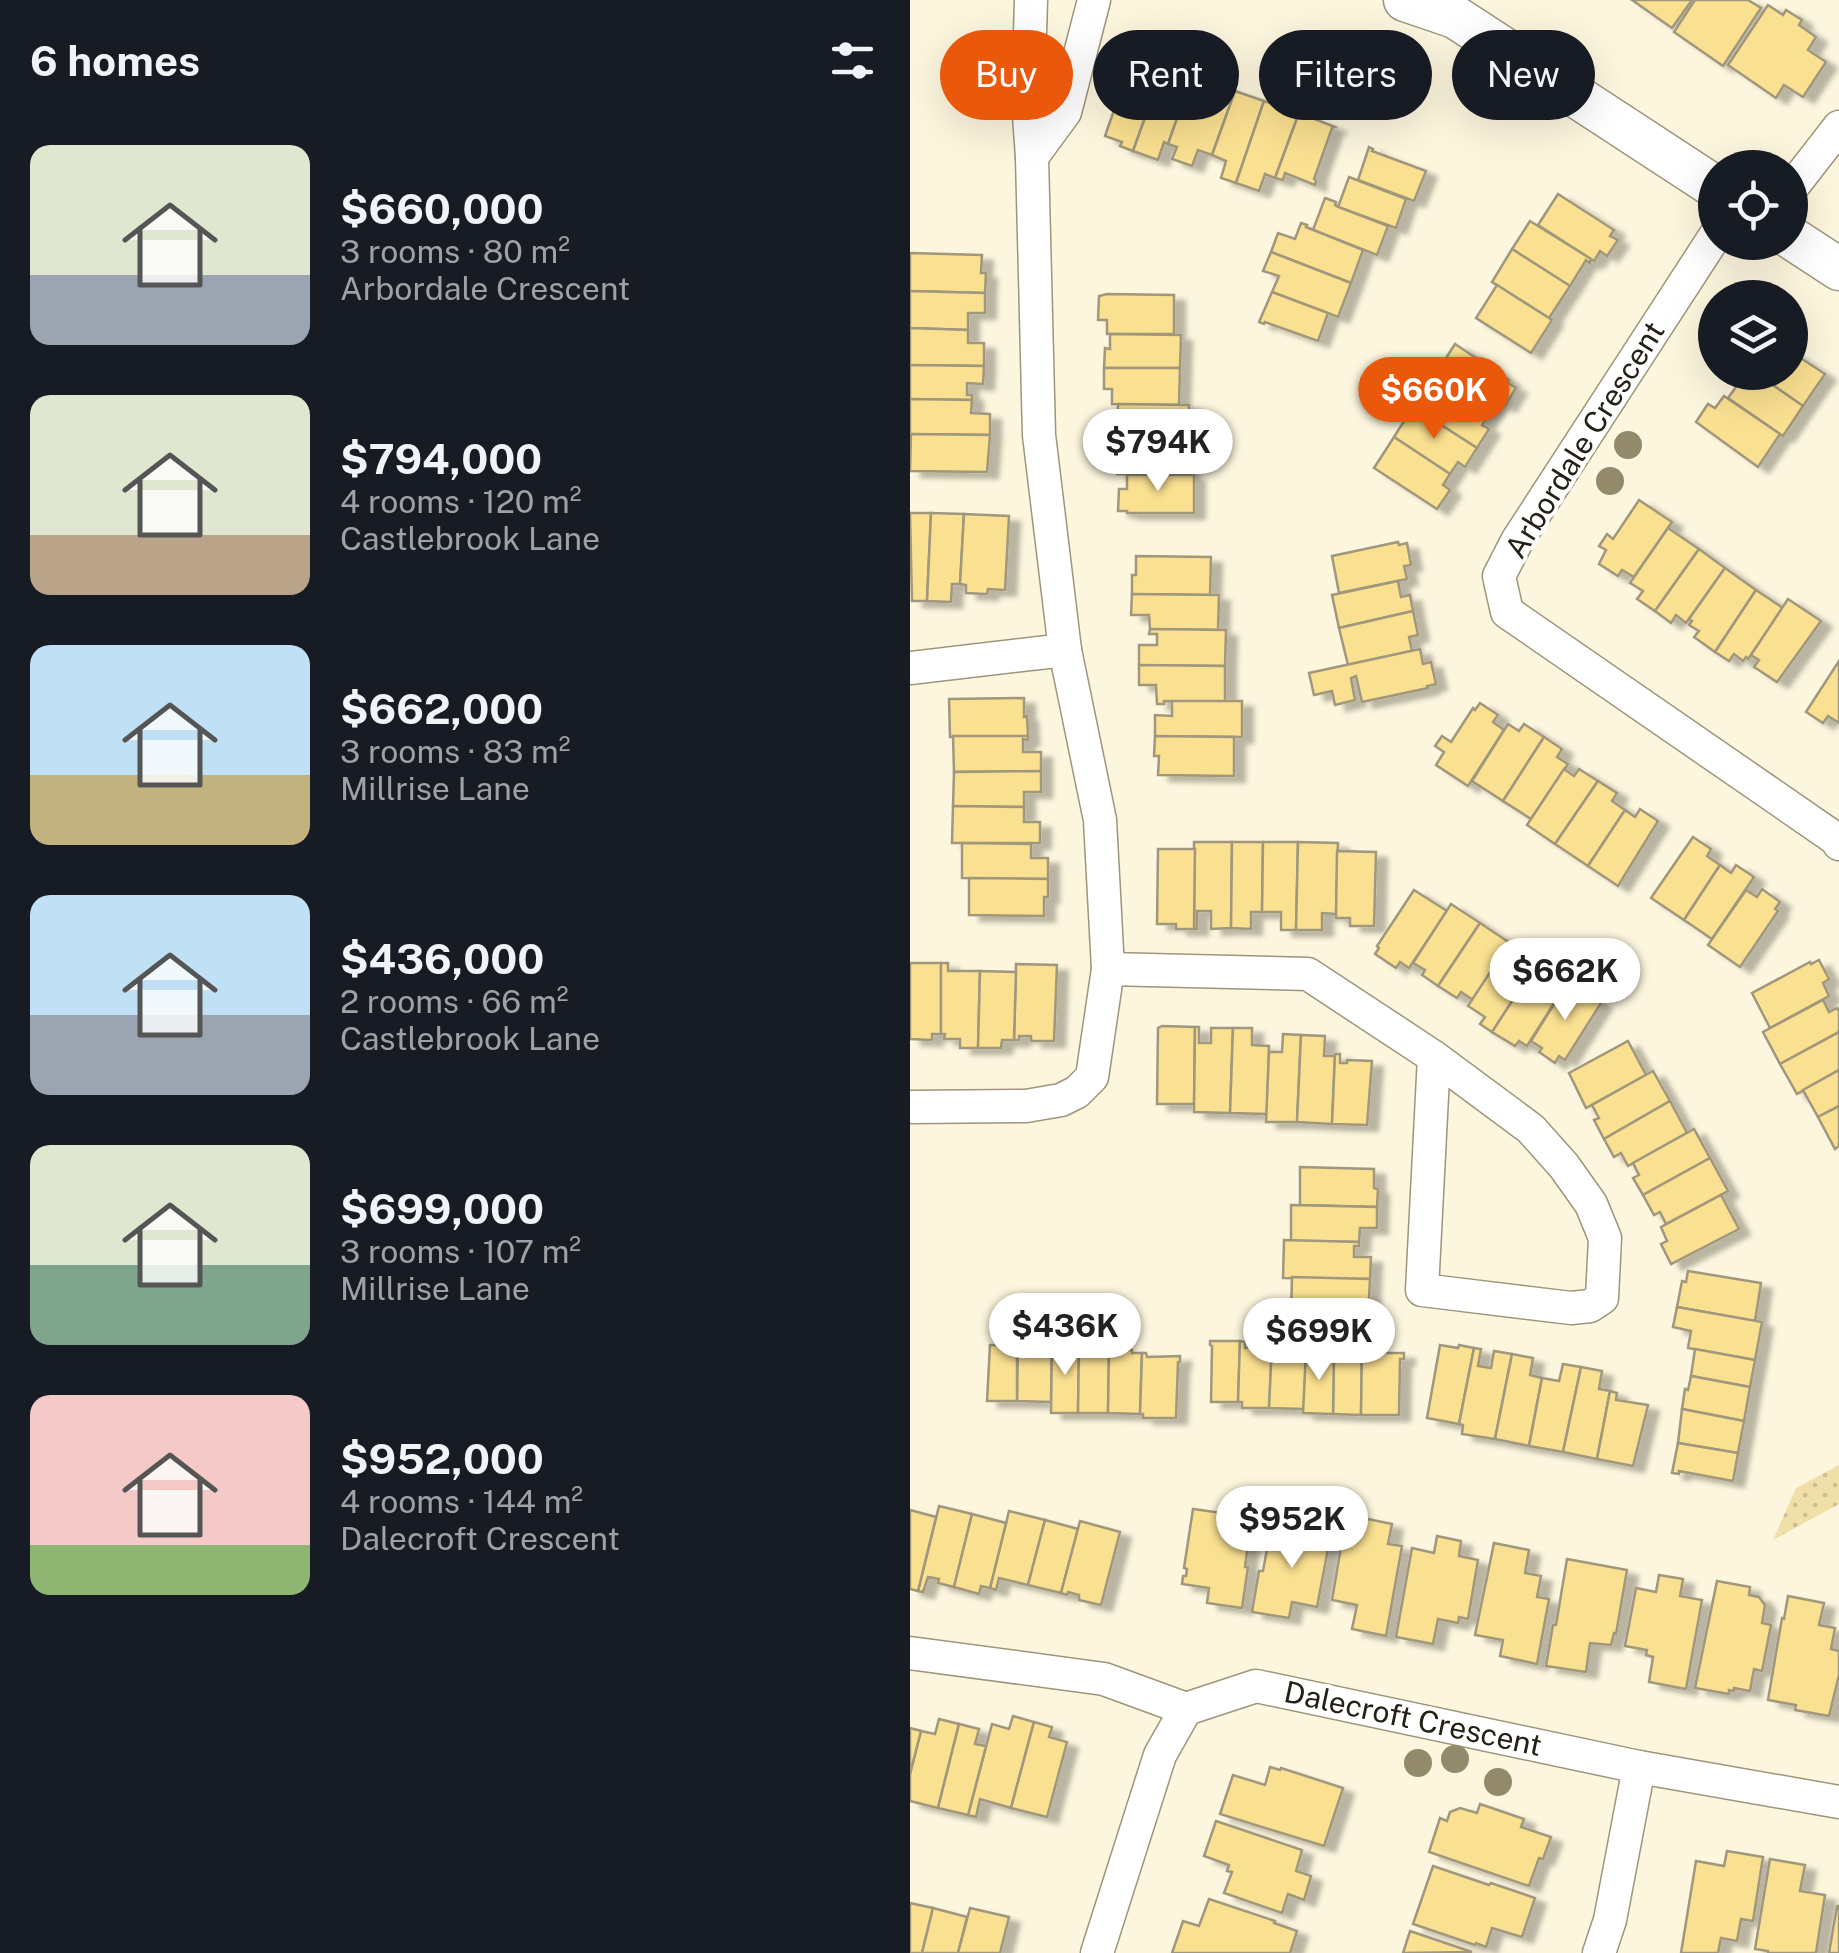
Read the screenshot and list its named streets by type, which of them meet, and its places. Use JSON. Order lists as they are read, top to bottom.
{
  "streets": {
    "street": ["Arbordale Crescent", "Dalecroft Crescent"]
  },
  "page": {
    "heading": "6 homes",
    "chip": [
      "Buy",
      "Rent",
      "Filters",
      "New"
    ],
    "list": [
      {
        "name": "$660,000",
        "note": "3 rooms · 80 m² · Arbordale Crescent"
      },
      {
        "name": "$794,000",
        "note": "4 rooms · 120 m² · Castlebrook Lane"
      },
      {
        "name": "$662,000",
        "note": "3 rooms · 83 m² · Millrise Lane"
      },
      {
        "name": "$436,000",
        "note": "2 rooms · 66 m² · Castlebrook Lane"
      },
      {
        "name": "$699,000",
        "note": "3 rooms · 107 m² · Millrise Lane"
      },
      {
        "name": "$952,000",
        "note": "4 rooms · 144 m² · Dalecroft Crescent"
      }
    ],
    "price": [
      "$660K",
      "$794K",
      "$662K",
      "$436K",
      "$699K",
      "$952K"
    ]
  }
}
